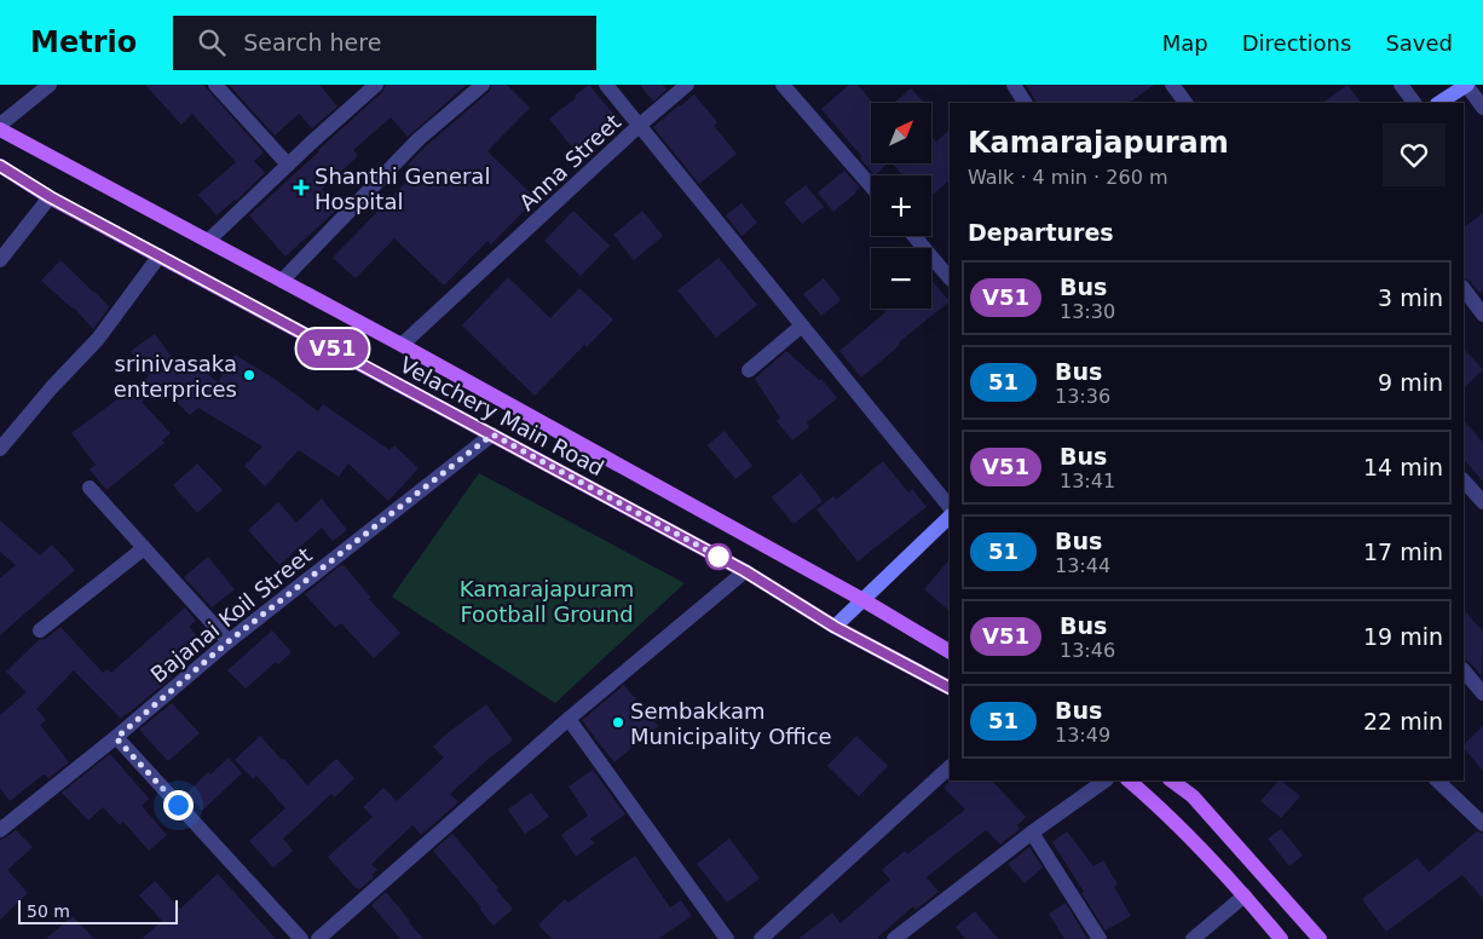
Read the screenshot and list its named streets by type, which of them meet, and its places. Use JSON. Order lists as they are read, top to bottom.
{
  "streets": {
    "main road": ["Velachery Main Road"],
    "street": ["Anna Street", "Bajanai Koil Street"]
  },
  "crossings": [
    ["Anna Street", "Velachery Main Road"],
    ["Velachery Main Road", "Bajanai Koil Street"]
  ],
  "parks": ["Kamarajapuram Football Ground"],
  "places": {
    "health": ["Shanthi General Hospital"],
    "other": ["srinivasaka enterprices", "Sembakkam Municipality Office"]
  },
  "lines": ["bus line V51"],
  "scale_bar": "50 m",
  "north": "top right",
  "page": {
    "header": "Metrio",
    "search": "Search here",
    "nav": ["Map", "Directions", "Saved"],
    "on_map": "V51",
    "map_buttons": ["+", "−"],
    "heading": [
      ["Kamarajapuram", "Walk · 4 min · 260 m"],
      "Departures"
    ],
    "list": [
      {
        "mark": "V51",
        "name": "Bus",
        "note": "13:30",
        "value": "3 min"
      },
      {
        "mark": "51",
        "name": "Bus",
        "note": "13:36",
        "value": "9 min"
      },
      {
        "mark": "V51",
        "name": "Bus",
        "note": "13:41",
        "value": "14 min"
      },
      {
        "mark": "51",
        "name": "Bus",
        "note": "13:44",
        "value": "17 min"
      },
      {
        "mark": "V51",
        "name": "Bus",
        "note": "13:46",
        "value": "19 min"
      },
      {
        "mark": "51",
        "name": "Bus",
        "note": "13:49",
        "value": "22 min"
      }
    ],
    "scale": "50 m"
  }
}
